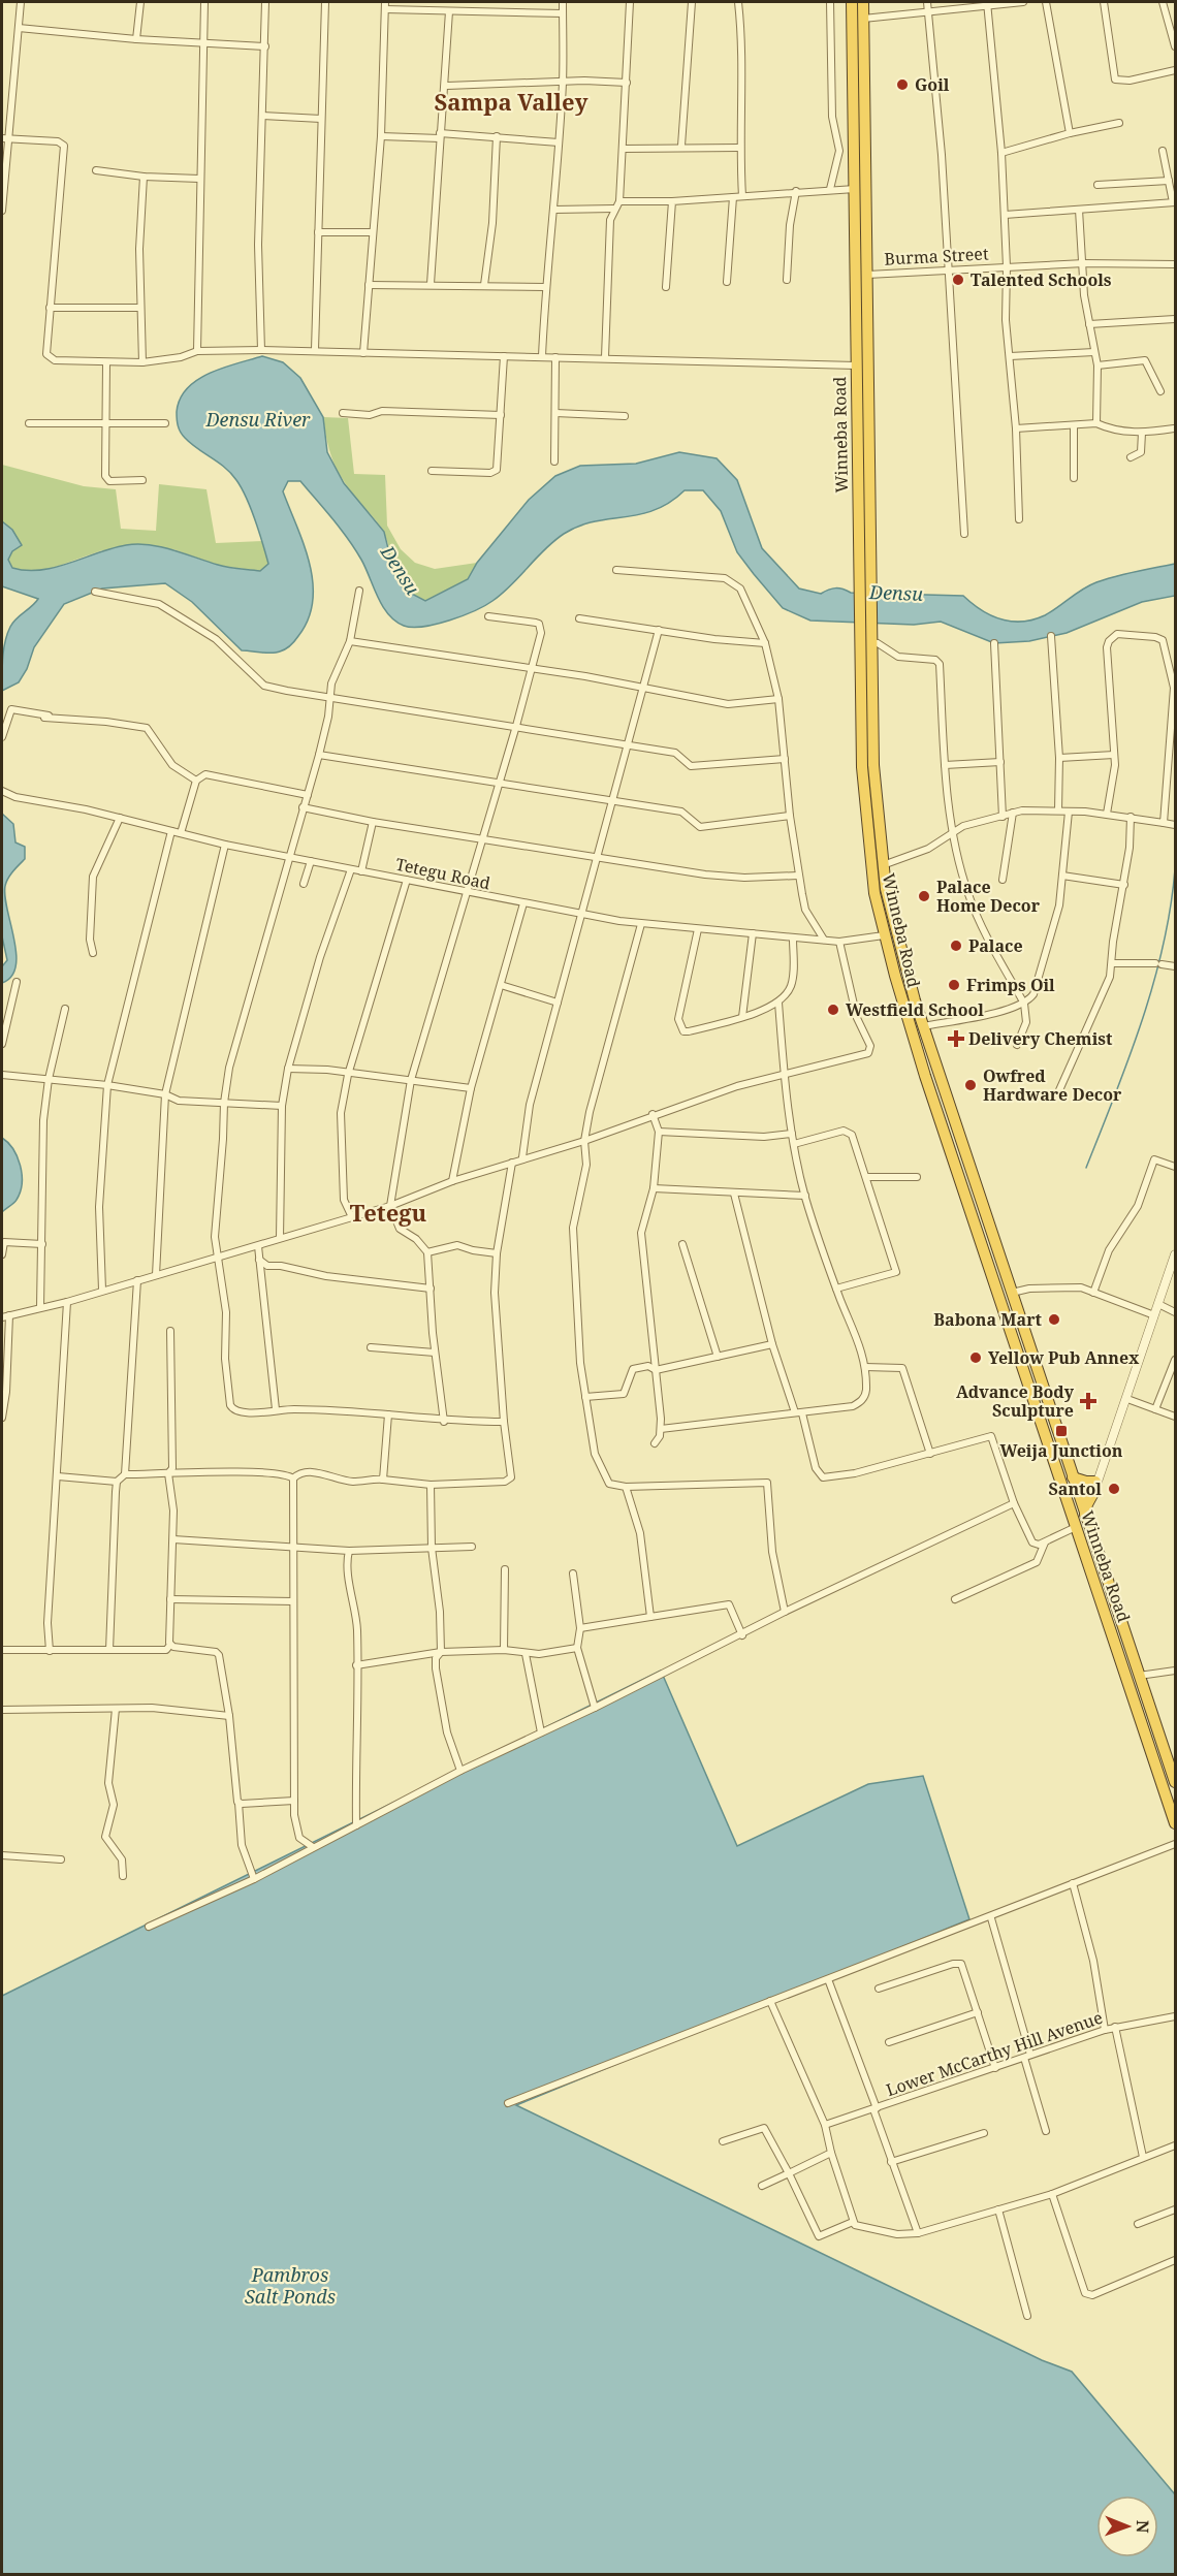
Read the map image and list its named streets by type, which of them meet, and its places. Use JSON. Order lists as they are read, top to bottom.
{
  "streets": {
    "highway": ["Winneba Road"],
    "street": ["Burma Street", "Tetegu Road", "Lower McCarthy Hill Avenue"]
  },
  "crossings": [
    ["Burma Street", "Winneba Road"],
    ["Winneba Road", "Tetegu Road"]
  ],
  "districts": ["Sampa Valley", "Tetegu"],
  "water": ["Densu River", "Densu", "Pambros Salt Ponds"],
  "places": {
    "other": [
      "Goil",
      "Talented Schools",
      "Palace Home Decor",
      "Palace",
      "Frimps Oil",
      "Westfield School",
      "Owfred Hardware Decor",
      "Babona Mart",
      "Yellow Pub Annex",
      "Santol"
    ],
    "health": ["Delivery Chemist", "Advance Body Sculpture"],
    "transit": ["Weija Junction"]
  },
  "north": "right"
}
